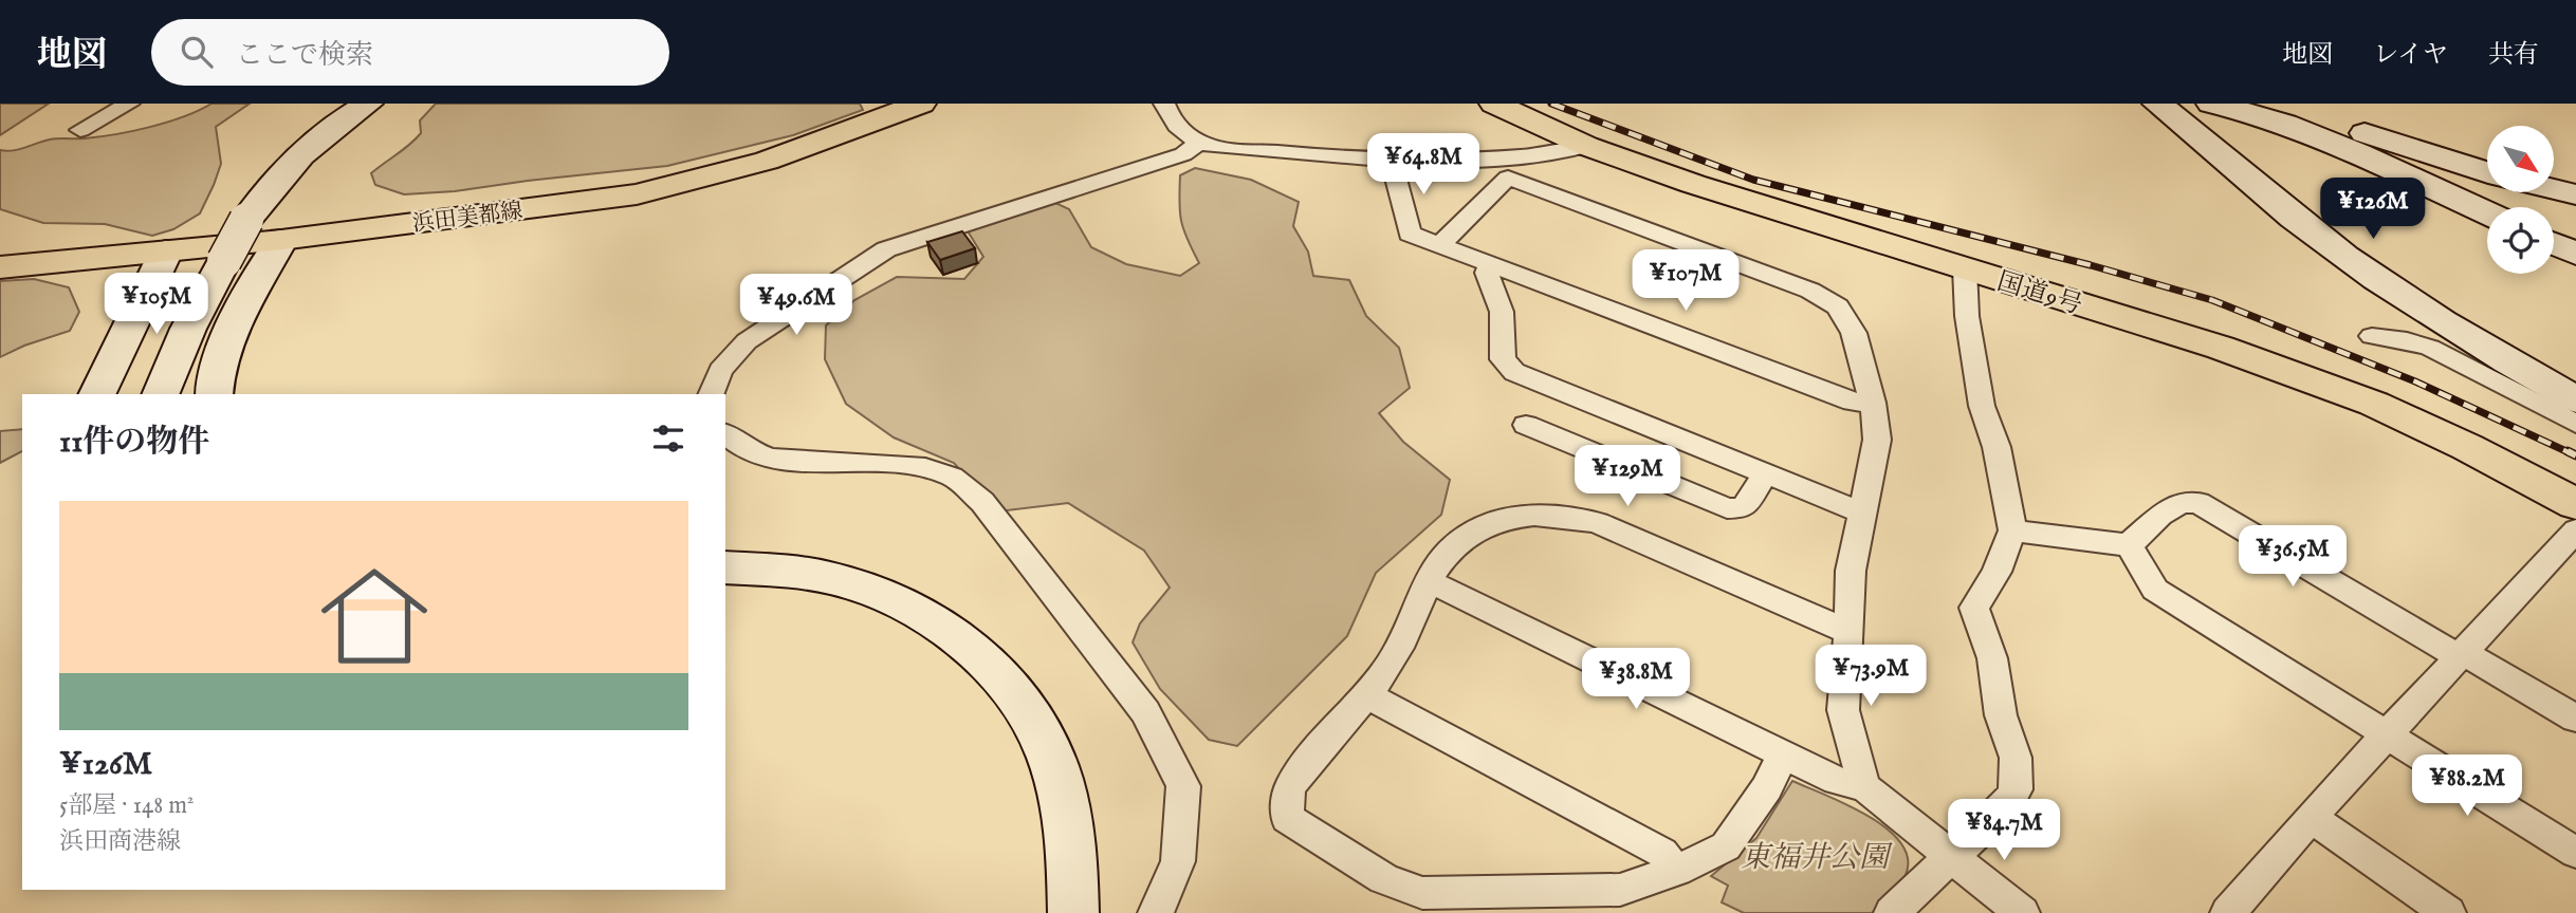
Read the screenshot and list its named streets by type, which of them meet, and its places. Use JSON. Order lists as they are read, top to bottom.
{
  "streets": {
    "main road": ["浜田美都線", "国道9号"]
  },
  "parks": ["東福井公園"],
  "north": "bottom right",
  "page": {
    "header": "地図",
    "search": "ここで検索",
    "nav": ["地図", "レイヤ", "共有"],
    "price": [
      "¥64.8M",
      "¥126M",
      "¥107M",
      "¥105M",
      "¥49.6M",
      "¥129M",
      "¥36.5M",
      "¥73.9M",
      "¥38.8M",
      "¥88.2M",
      "¥84.7M"
    ],
    "heading": "11件の物件",
    "list": [
      {
        "name": "¥126M",
        "note": "5部屋 · 148 m² · 浜田商港線"
      }
    ]
  }
}
